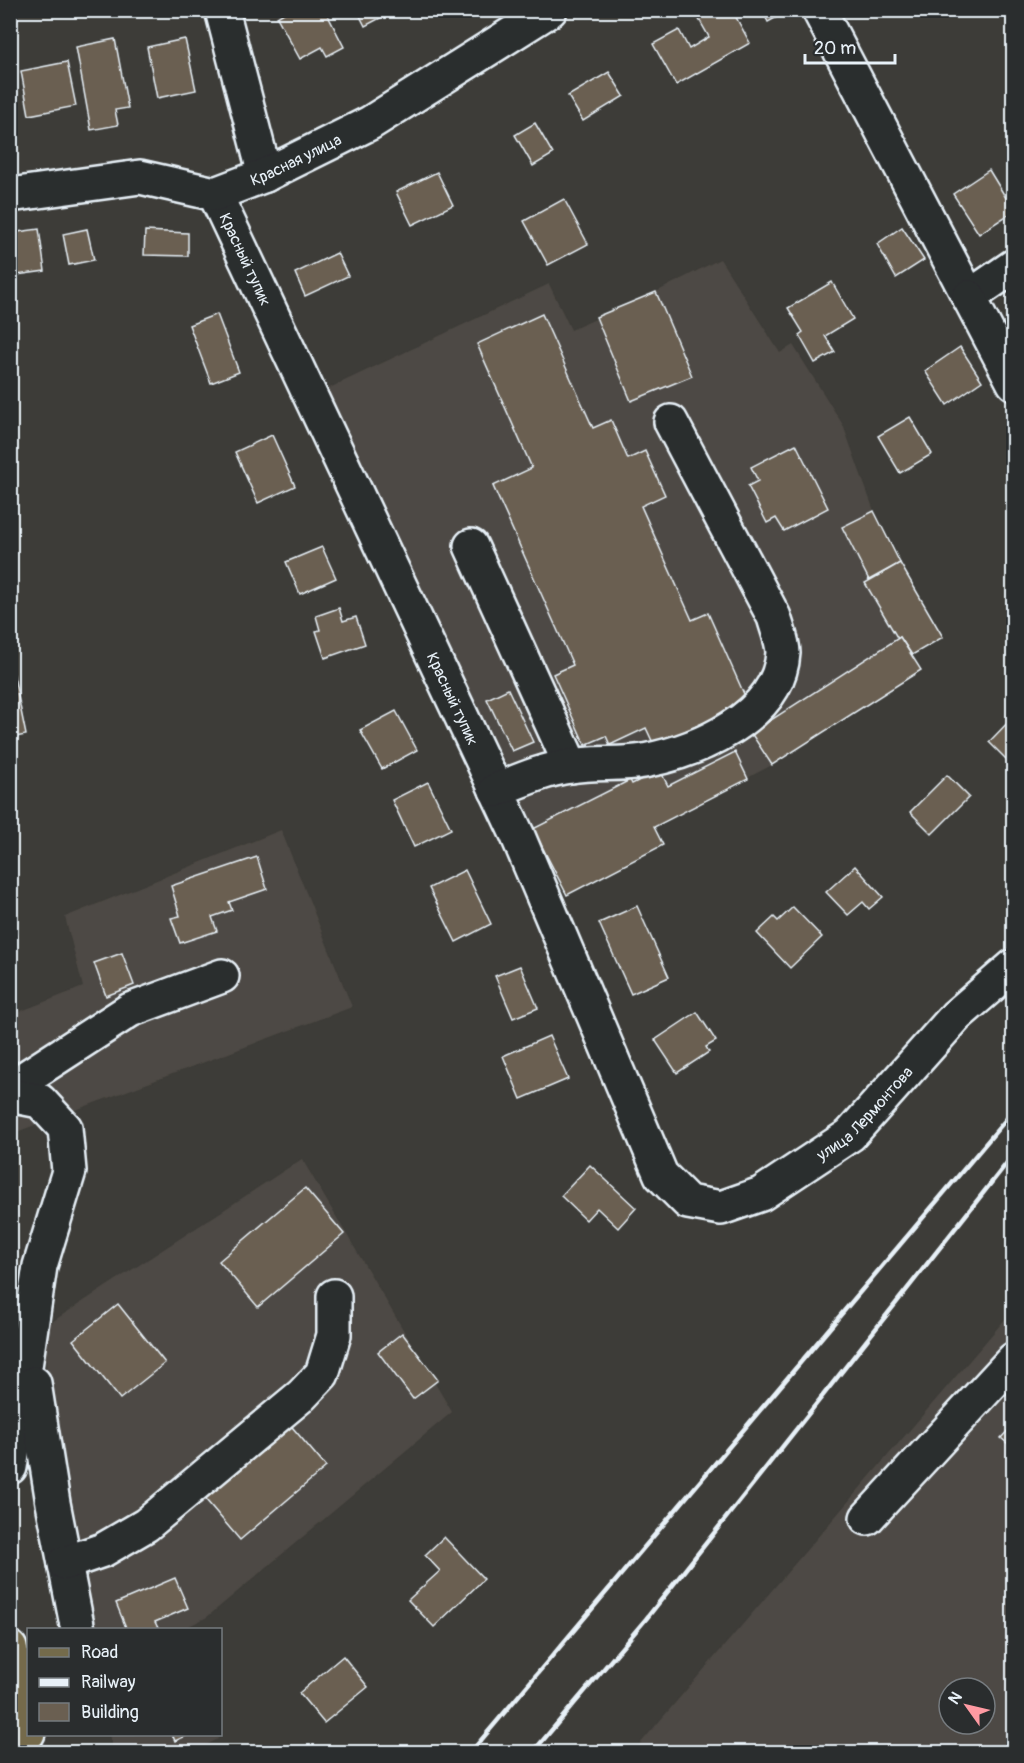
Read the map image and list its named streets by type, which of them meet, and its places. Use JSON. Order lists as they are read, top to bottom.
{
  "streets": {
    "street": ["Красная улица", "Красный тупик", "улица Лермонтова"]
  },
  "crossings": [
    ["Красная улица", "Красный тупик"],
    ["Красный тупик", "улица Лермонтова"]
  ],
  "legend": ["Road", "Railway", "Building"],
  "scale_bar": "20 m",
  "north": "top left"
}
